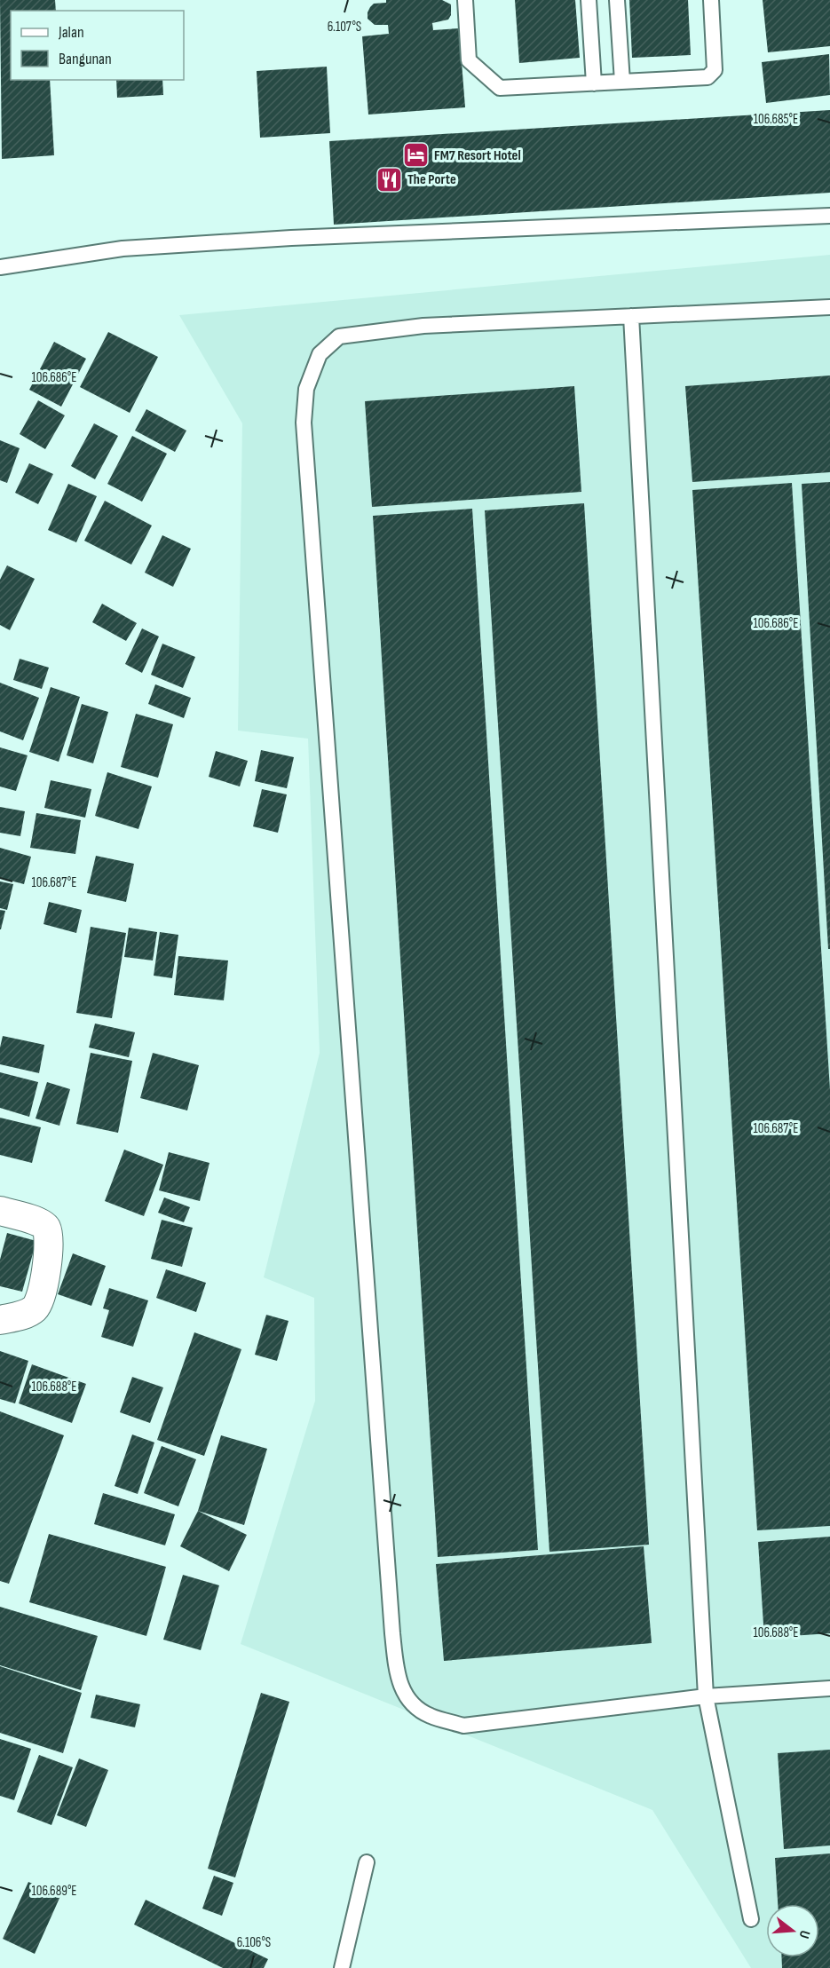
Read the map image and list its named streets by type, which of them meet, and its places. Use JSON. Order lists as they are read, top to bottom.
{
  "places": {
    "hotel": ["FM7 Resort Hotel"],
    "restaurant": ["The Porte"]
  },
  "legend": ["Jalan", "Bangunan"],
  "north": "right",
  "coordinates": [
    "6.107°S",
    "106.685°E",
    "106.686°E",
    "106.687°E",
    "106.688°E",
    "106.689°E",
    "6.106°S"
  ]
}
